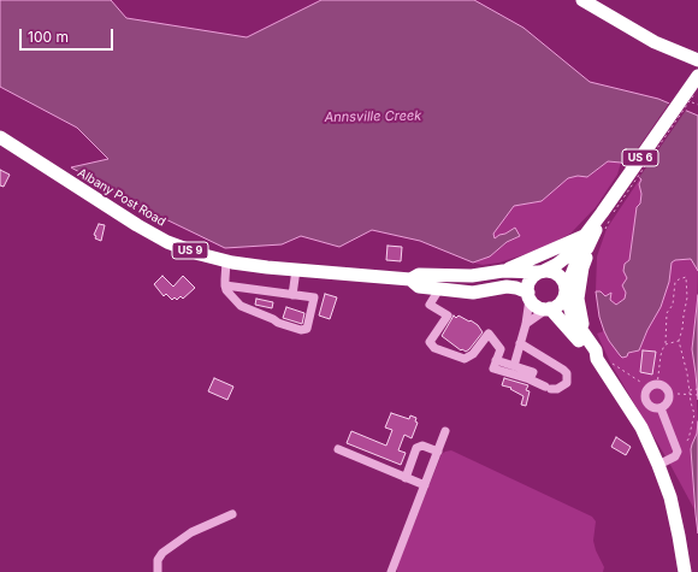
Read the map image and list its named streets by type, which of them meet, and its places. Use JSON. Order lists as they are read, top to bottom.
{
  "streets": {
    "highway": ["US 6", "Albany Post Road", "US 9"]
  },
  "crossings": [
    ["US 6", "Albany Post Road"],
    ["US 6", "US 9"],
    ["Albany Post Road", "US 9"]
  ],
  "water": ["Annsville Creek"],
  "scale_bar": "100 m"
}
